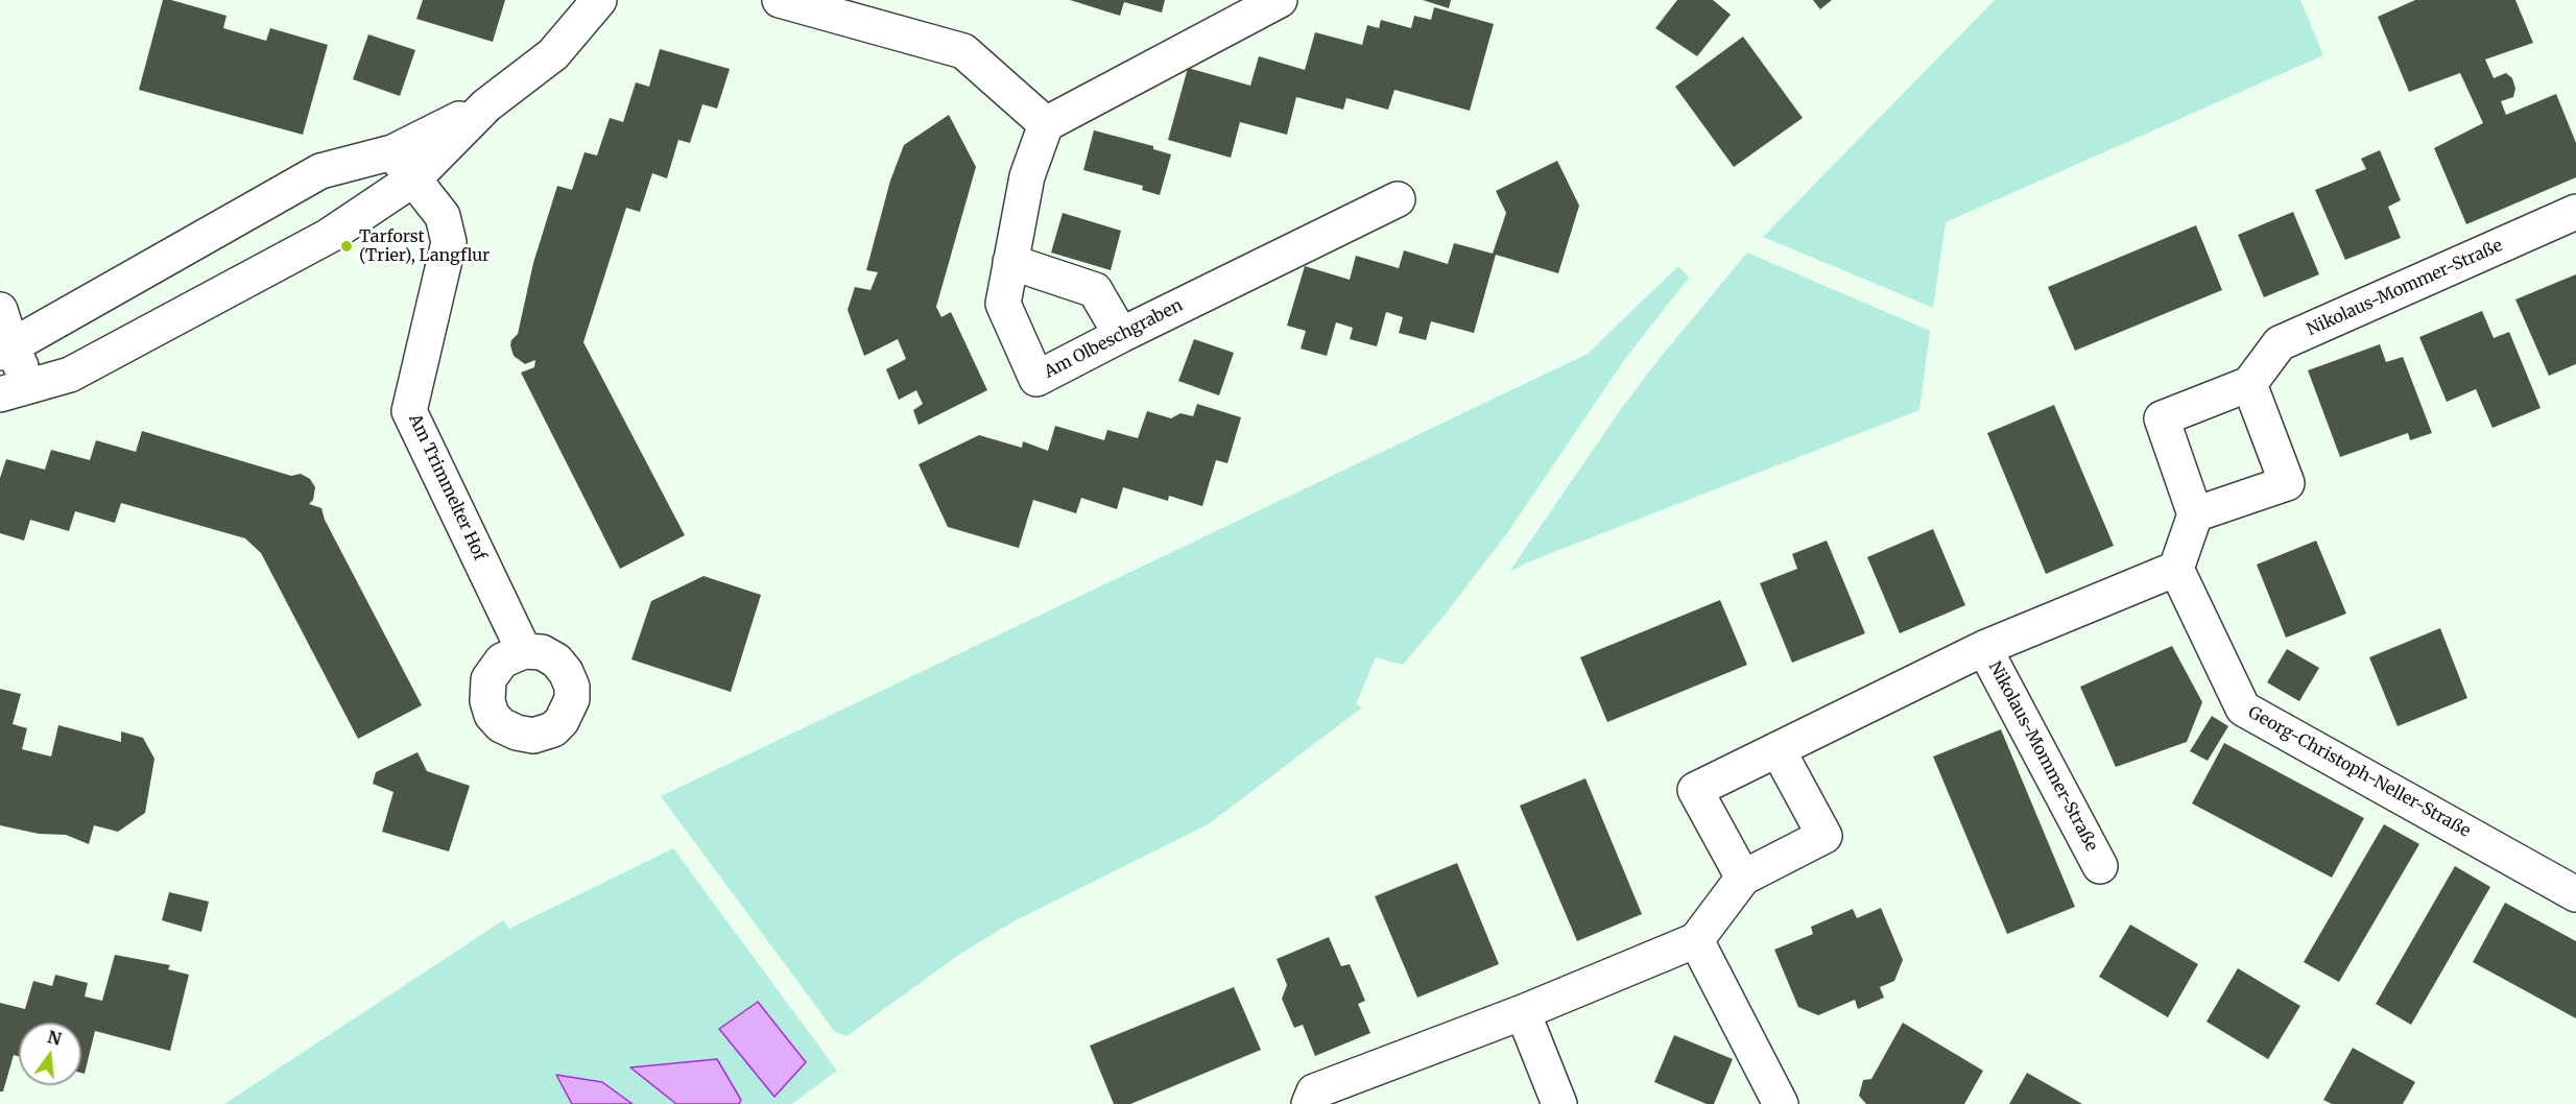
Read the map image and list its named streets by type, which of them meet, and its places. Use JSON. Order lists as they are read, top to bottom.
{
  "streets": {
    "street": [
      "Nikolaus-Mommer-Straße",
      "Am Olbeschgraben",
      "Am Trimmelter Hof",
      "Georg-Christoph-Neller-Straße"
    ]
  },
  "crossings": [
    ["Nikolaus-Mommer-Straße", "Georg-Christoph-Neller-Straße"]
  ],
  "places": ["Tarforst (Trier), Langflur"],
  "north": "top"
}
